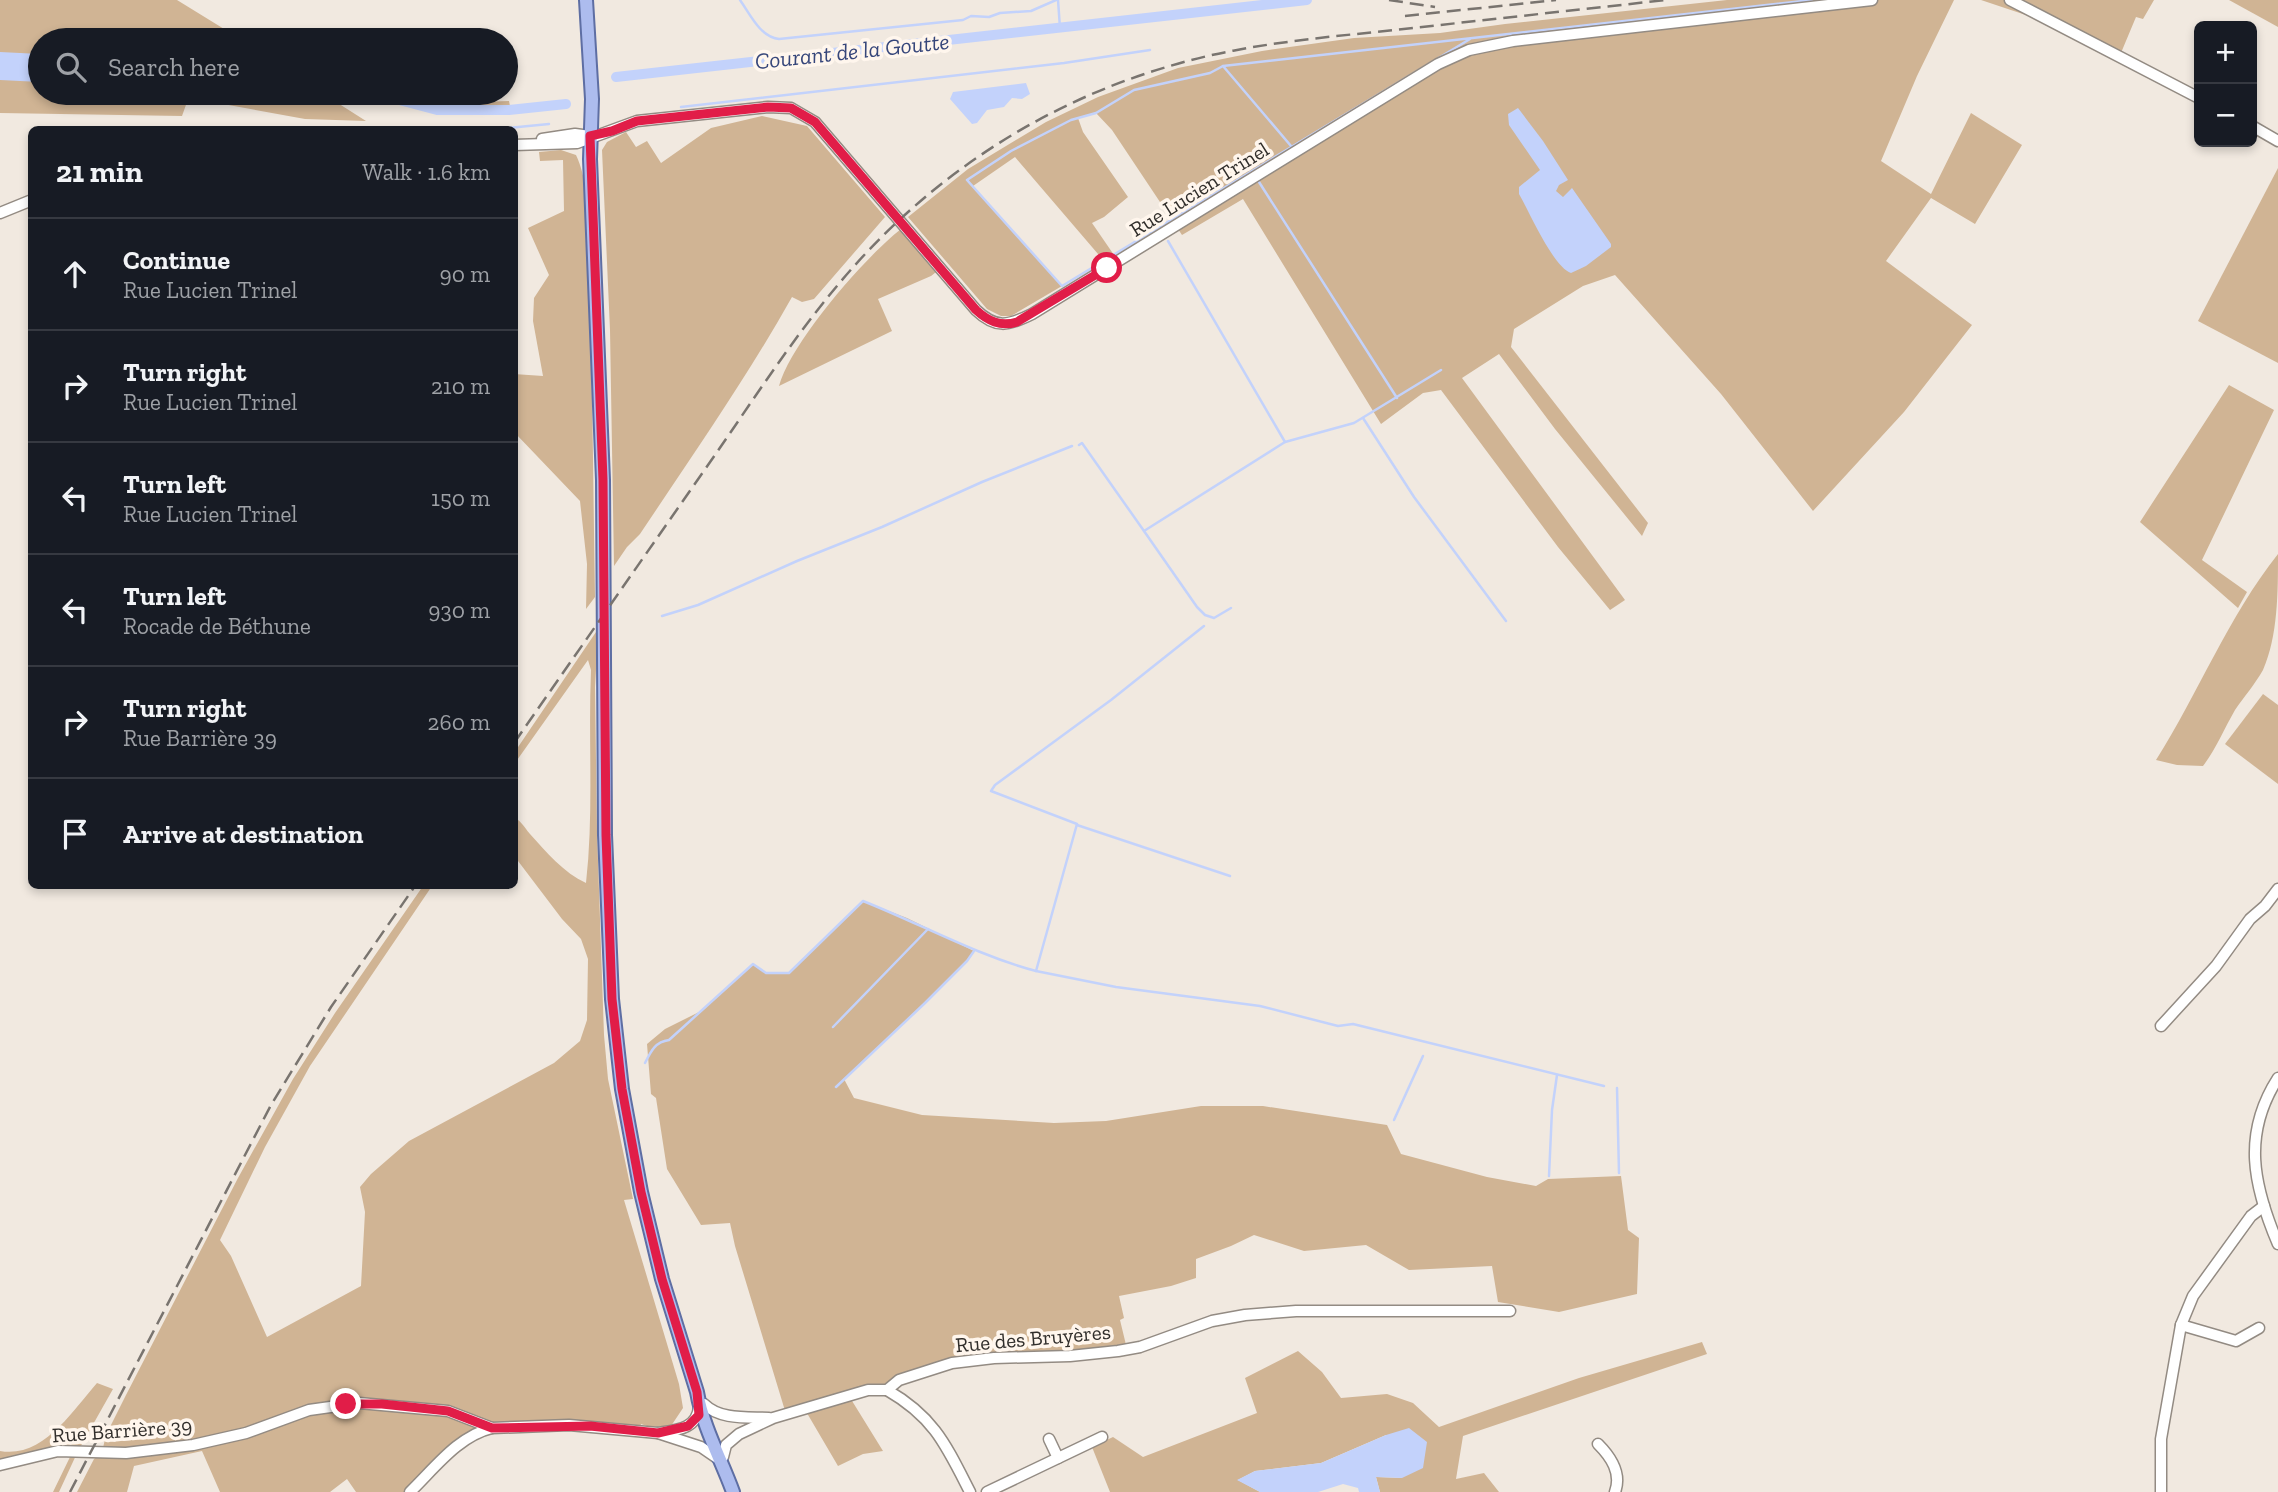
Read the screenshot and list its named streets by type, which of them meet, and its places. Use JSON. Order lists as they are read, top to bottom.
{
  "streets": {
    "street": ["Rue Lucien Trinel", "Rue des Bruyères", "Rue Barrière 39"]
  },
  "crossings": [
    ["Rue des Bruyères", "Rue Barrière 39"]
  ],
  "water": ["Courant de la Goutte"],
  "page": {
    "map_buttons": ["+", "−"],
    "search": "Search here",
    "heading": ["21 min", "Walk · 1.6 km"],
    "list": [
      ["Continue", "Rue Lucien Trinel", "90 m"],
      ["Turn right", "Rue Lucien Trinel", "210 m"],
      ["Turn left", "Rue Lucien Trinel", "150 m"],
      ["Turn left", "Rocade de Béthune", "930 m"],
      ["Turn right", "Rue Barrière 39", "260 m"],
      "Arrive at destination"
    ]
  }
}
